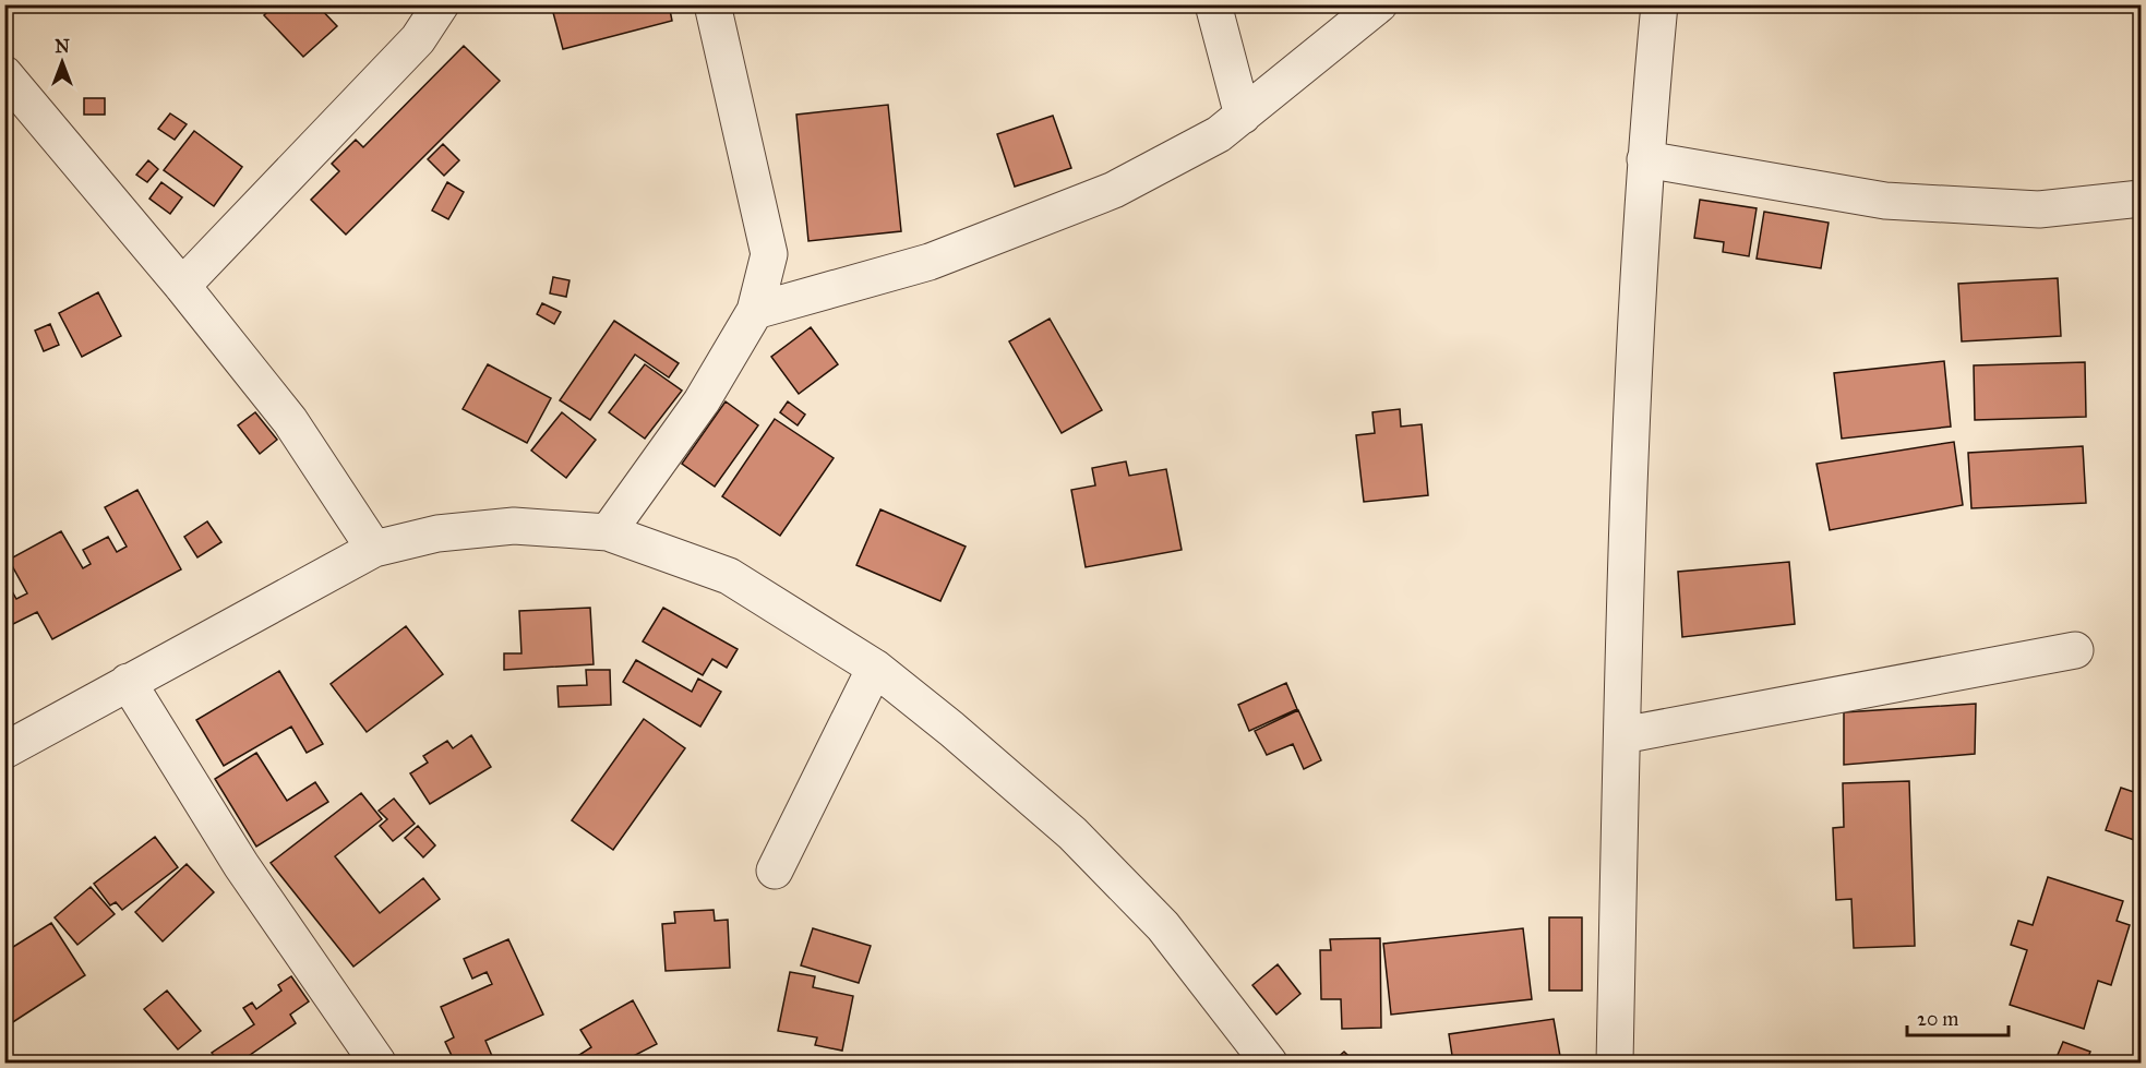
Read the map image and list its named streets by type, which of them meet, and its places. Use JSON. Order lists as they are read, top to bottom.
{
  "scale_bar": "20 m",
  "north": "top"
}
